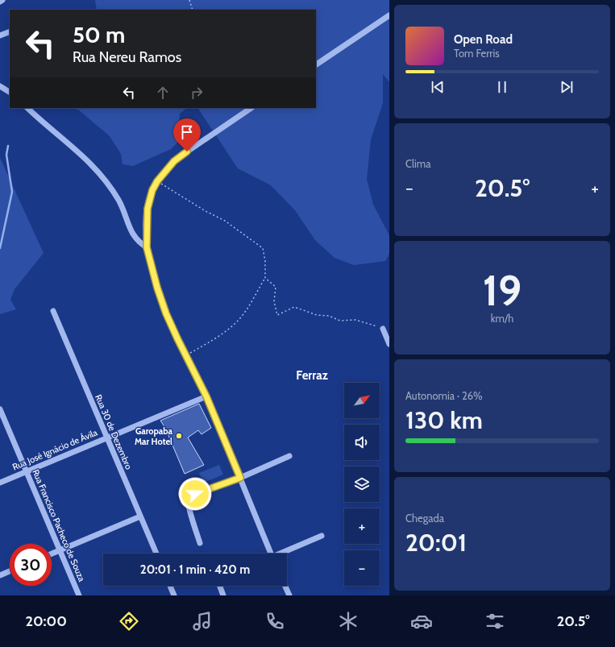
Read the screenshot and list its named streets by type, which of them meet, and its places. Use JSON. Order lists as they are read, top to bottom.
{
  "streets": {
    "street": ["Rua 30 de Dezembro", "Rua José Ignácio de Ávila", "Rua Francisco Pacheco de Souza"]
  },
  "crossings": [
    ["Rua 30 de Dezembro", "Rua José Ignácio de Ávila"],
    ["Rua José Ignácio de Ávila", "Rua Francisco Pacheco de Souza"]
  ],
  "districts": ["Ferraz"],
  "places": ["Garopaba Mar Hotel"],
  "north": "top right",
  "page": {
    "turn": ["50 m", "Rua Nereu Ramos"],
    "song": ["Open Road", "Tom Ferris"],
    "tile": [
      "Clima",
      ["19", "km/h"],
      ["Autonomia · 26%", "130 km"],
      ["Chegada", "20:01"]
    ],
    "heat": ["−", "20.5°", "+"],
    "map_buttons": ["+", "−"],
    "limit": "30",
    "trip": "20:01 · 1 min · 420 m",
    "tabs": ["20:00", "20.5°"]
  }
}
